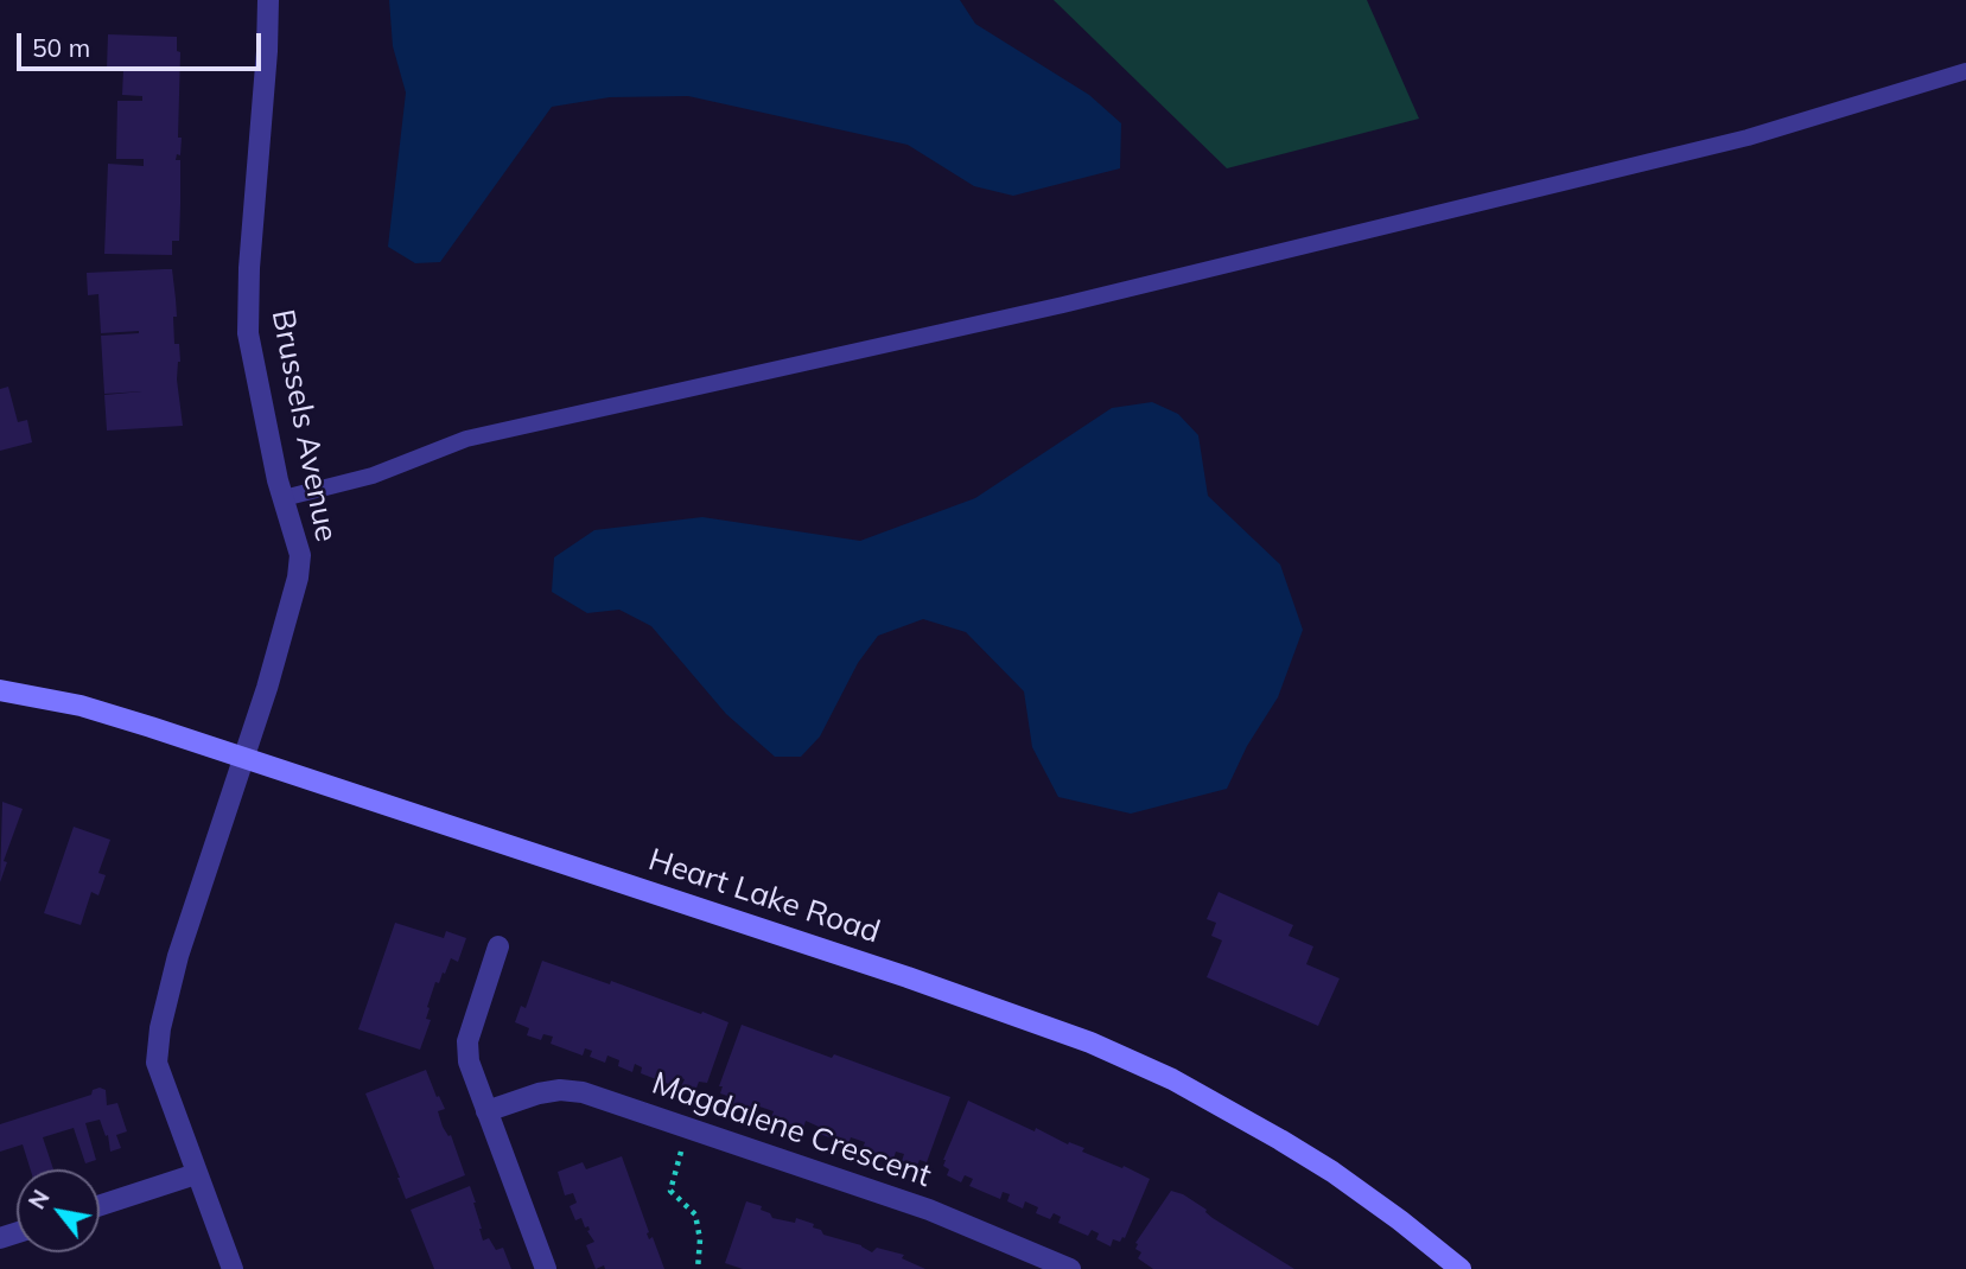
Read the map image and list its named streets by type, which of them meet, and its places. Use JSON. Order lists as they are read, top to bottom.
{
  "streets": {
    "street": ["Brussels Avenue", "Heart Lake Road", "Magdalene Crescent"]
  },
  "crossings": [
    ["Brussels Avenue", "Heart Lake Road"]
  ],
  "scale_bar": "50 m",
  "north": "top left"
}
